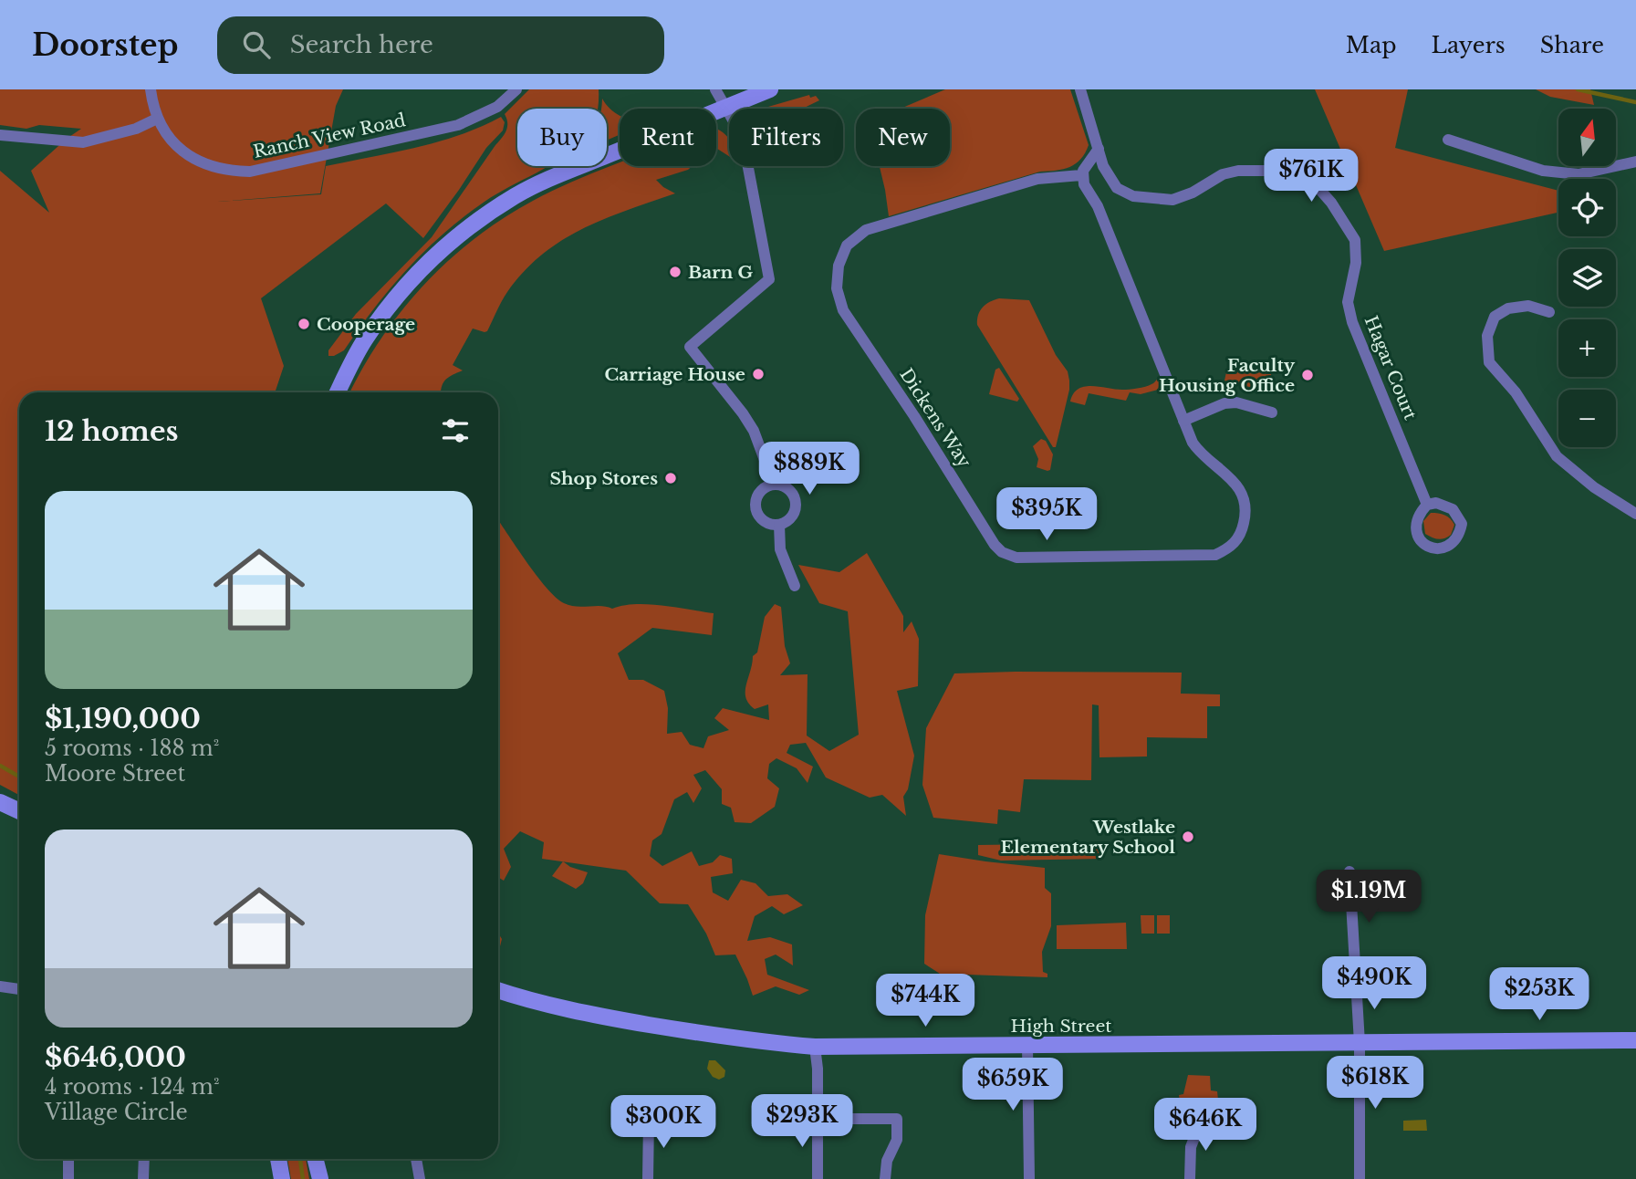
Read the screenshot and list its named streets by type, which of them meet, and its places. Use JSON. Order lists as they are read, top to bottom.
{
  "streets": {
    "main road": ["High Street"],
    "street": ["Ranch View Road", "Hagar Court", "Dickens Way"]
  },
  "places": [
    "Barn G",
    "Cooperage",
    "Carriage House",
    "Faculty Housing Office",
    "Shop Stores",
    "Westlake Elementary School"
  ],
  "north": "top",
  "page": {
    "header": "Doorstep",
    "search": "Search here",
    "nav": ["Map", "Layers", "Share"],
    "map_buttons": ["+", "−"],
    "chip": [
      "Buy",
      "Rent",
      "Filters",
      "New"
    ],
    "price": [
      "$761K",
      "$889K",
      "$395K",
      "$1.19M",
      "$490K",
      "$253K",
      "$744K",
      "$618K",
      "$659K",
      "$293K",
      "$300K",
      "$646K"
    ],
    "heading": "12 homes",
    "list": [
      {
        "name": "$1,190,000",
        "note": "5 rooms · 188 m² · Moore Street"
      },
      {
        "name": "$646,000",
        "note": "4 rooms · 124 m² · Village Circle"
      }
    ]
  }
}
